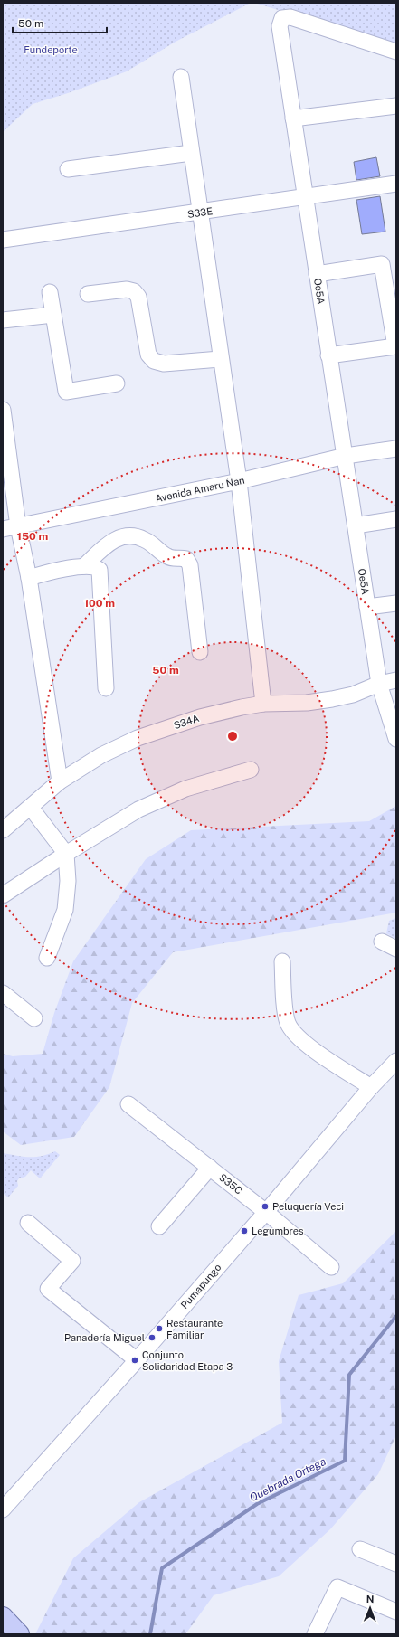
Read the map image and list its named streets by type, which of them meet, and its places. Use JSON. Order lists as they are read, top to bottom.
{
  "streets": {
    "street": [
      "S33E",
      "Oe5A",
      "Avenida Amaru Ñan",
      "S34A",
      "S35C",
      "Pumapungo"
    ]
  },
  "crossings": [
    ["S33E", "Oe5A"],
    ["Oe5A", "Avenida Amaru Ñan"],
    ["Oe5A", "S34A"],
    ["S35C", "Pumapungo"]
  ],
  "water": ["Quebrada Ortega"],
  "parks": ["Fundeporte"],
  "places": [
    "Peluquería Veci",
    "Legumbres",
    "Restaurante Familiar",
    "Panadería Miguel",
    "Conjunto Solidaridad Etapa 3"
  ],
  "scale_bar": "50 m",
  "north": "top",
  "rings": ["150 m", "100 m", "50 m"]
}
